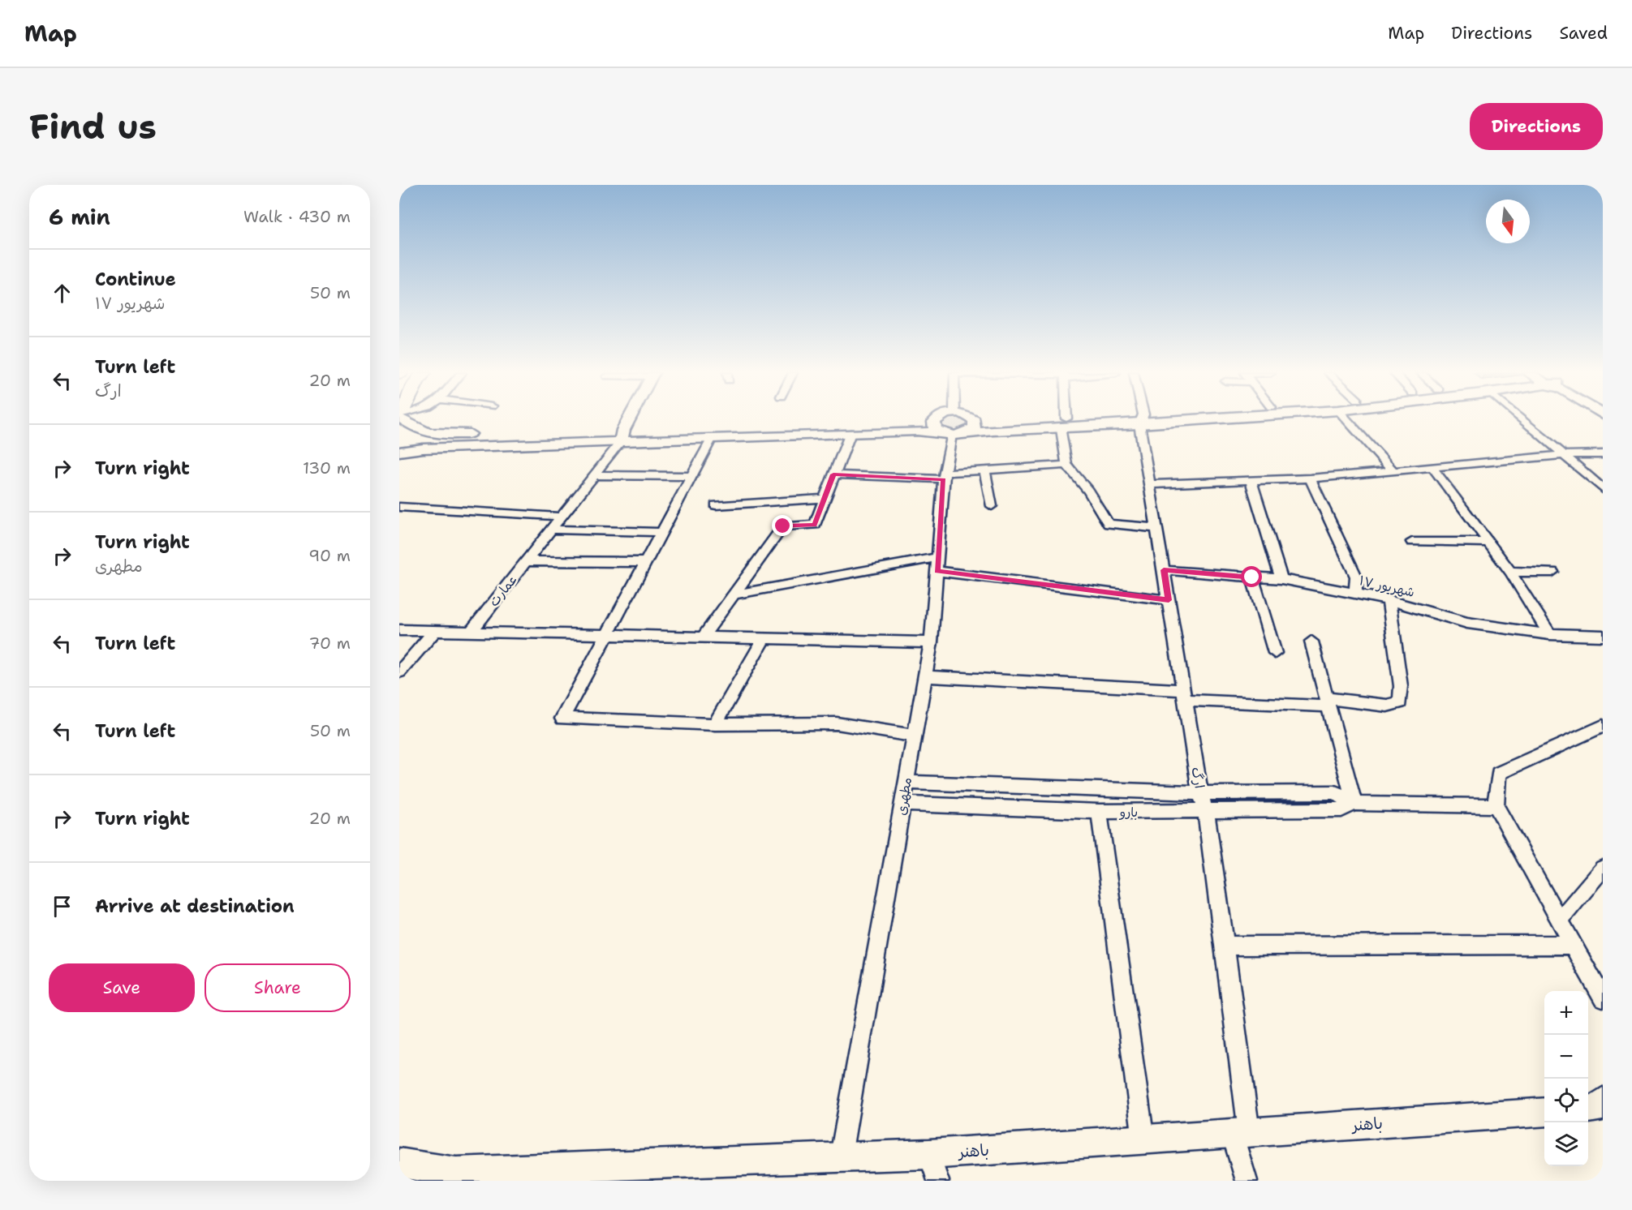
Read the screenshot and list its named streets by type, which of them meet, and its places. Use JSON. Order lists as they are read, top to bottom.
{
  "streets": {
    "street": [
      "۱۷ شهریور",
      "عمارت",
      "ارگ",
      "مطهری",
      "بارو",
      "باهنر"
    ]
  },
  "crossings": [
    ["۱۷ شهریور", "ارگ"],
    ["ارگ", "بارو"],
    ["ارگ", "باهنر"],
    ["مطهری", "بارو"],
    ["مطهری", "باهنر"]
  ],
  "north": "bottom",
  "page": {
    "header": "Map",
    "nav": ["Map", "Directions", "Saved"],
    "buttons": [
      "Directions",
      ["Save", "Share"]
    ],
    "title": "Find us",
    "heading": ["6 min", "Walk · 430 m"],
    "list": [
      ["Continue", "۱۷ شهریور", "50 m"],
      ["Turn left", "ارگ", "20 m"],
      ["Turn right", "130 m"],
      ["Turn right", "مطهری", "90 m"],
      ["Turn left", "70 m"],
      ["Turn left", "50 m"],
      ["Turn right", "20 m"],
      "Arrive at destination"
    ],
    "map_buttons": ["+", "−"]
  }
}
